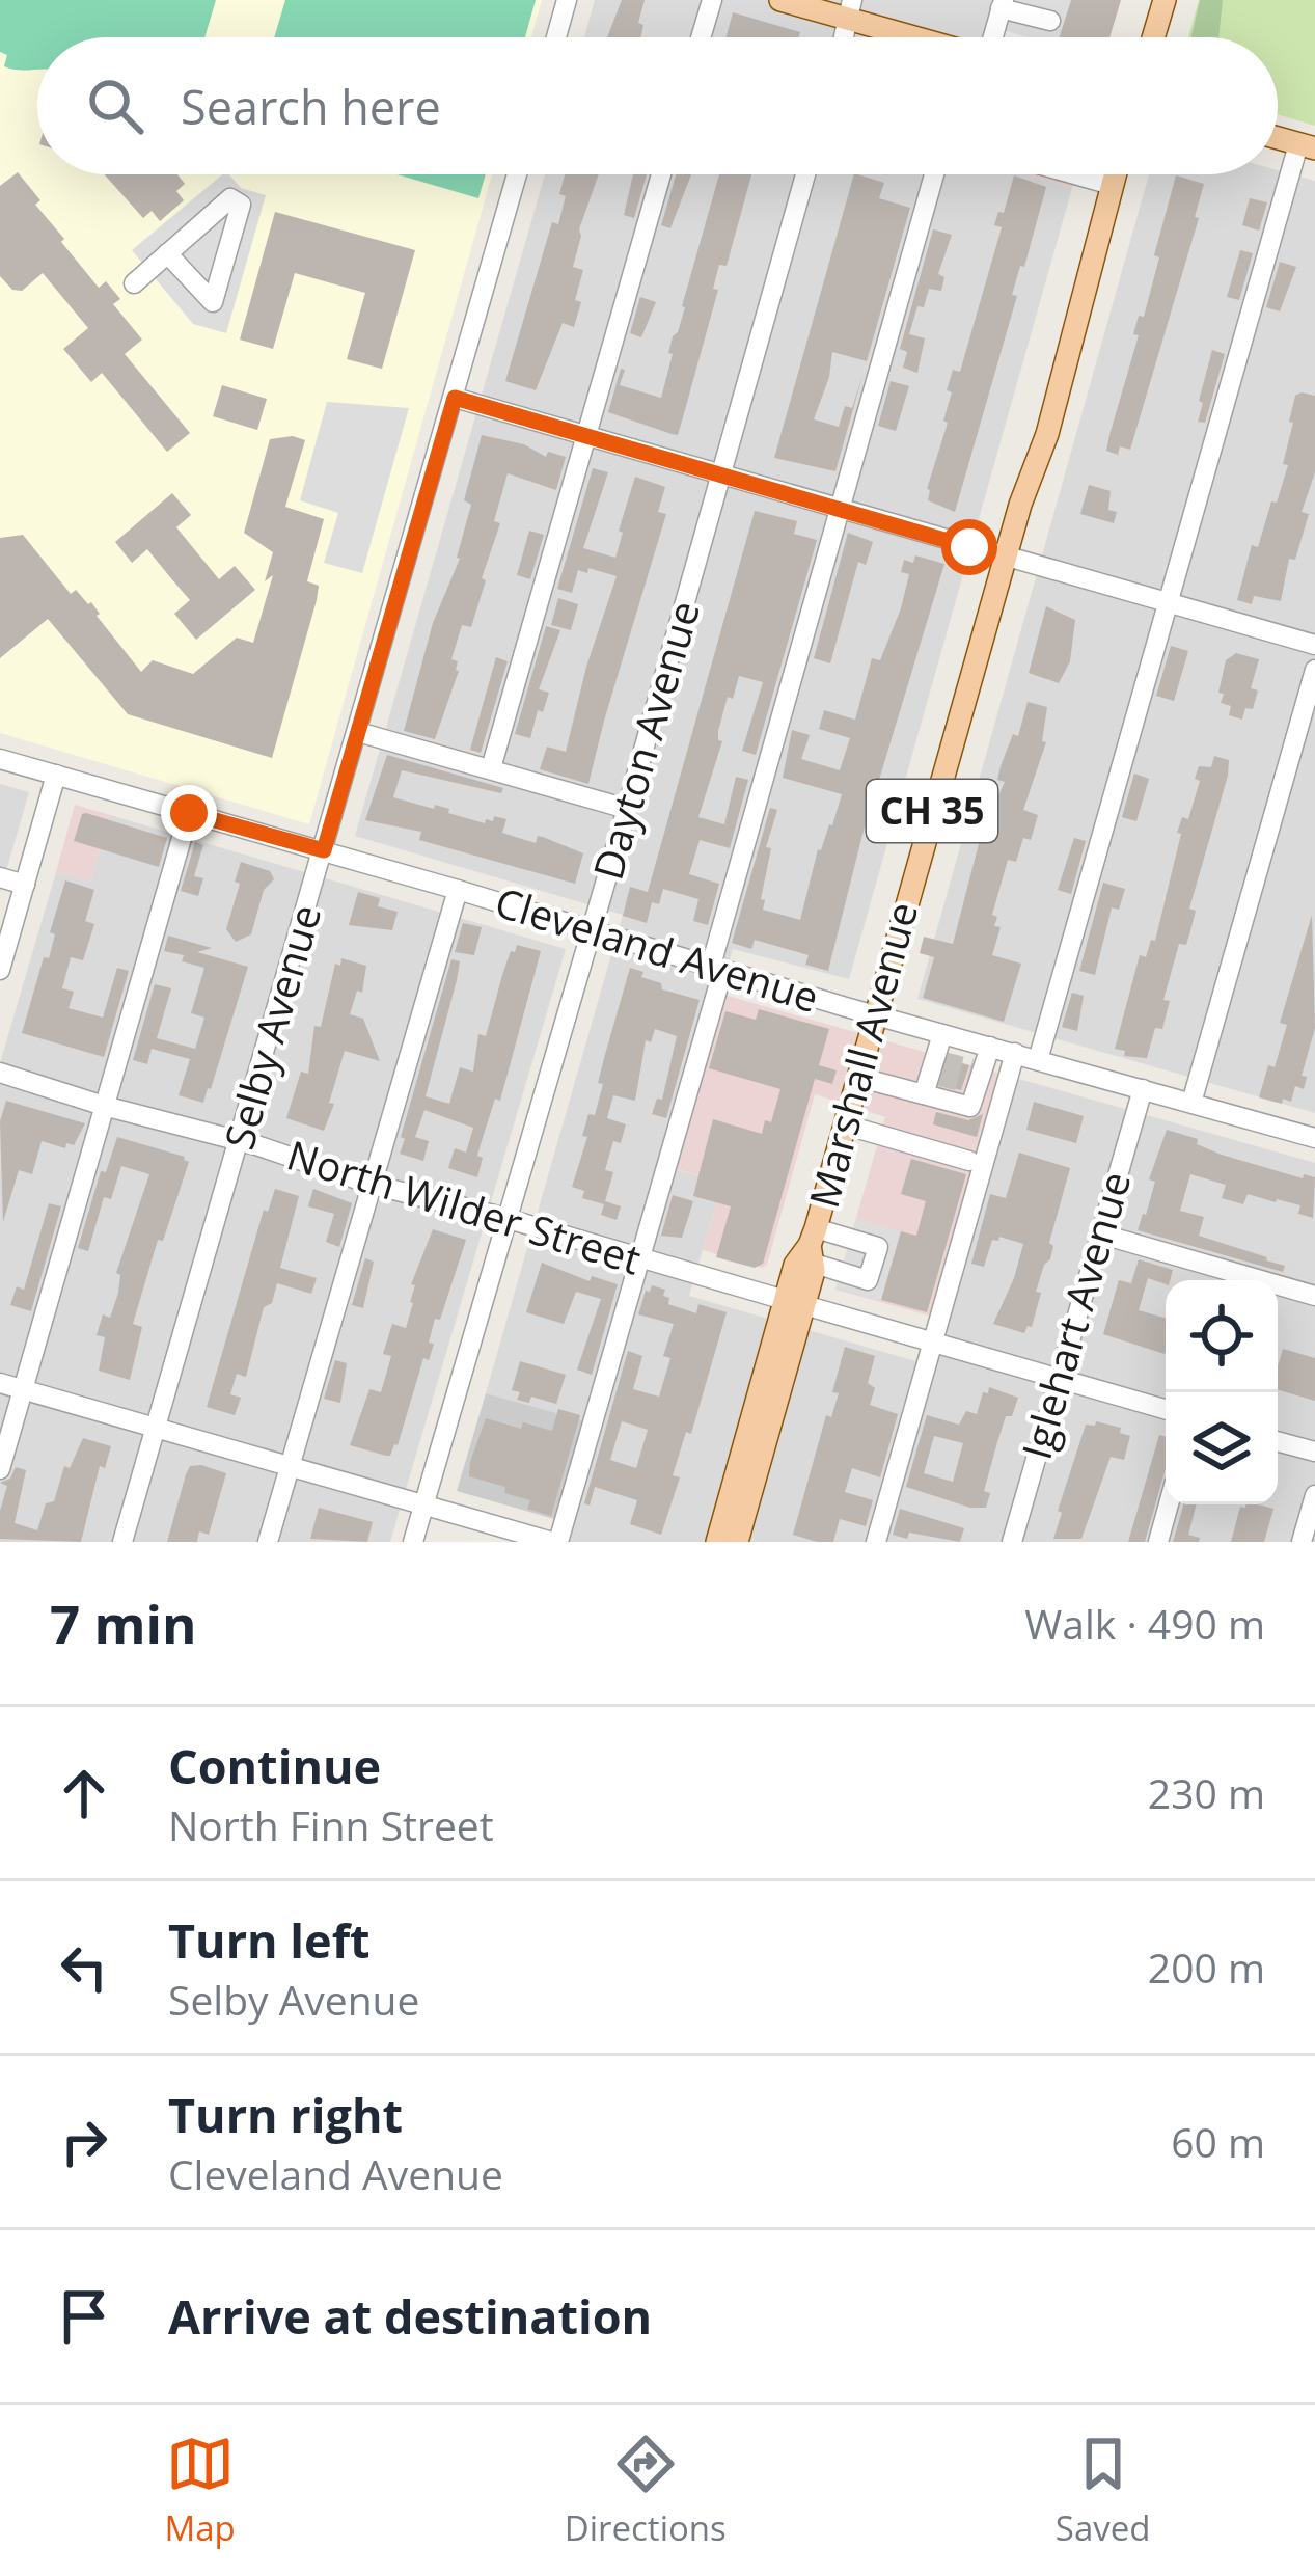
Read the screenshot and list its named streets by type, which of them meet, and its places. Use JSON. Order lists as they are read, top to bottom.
{
  "streets": {
    "main road": ["CH 35", "Marshall Avenue"],
    "street": [
      "Dayton Avenue",
      "Cleveland Avenue",
      "Selby Avenue",
      "North Wilder Street",
      "Iglehart Avenue"
    ]
  },
  "crossings": [
    ["Dayton Avenue", "Cleveland Avenue"],
    ["Dayton Avenue", "North Wilder Street"],
    ["Cleveland Avenue", "Selby Avenue"],
    ["Cleveland Avenue", "Marshall Avenue"],
    ["Cleveland Avenue", "Iglehart Avenue"],
    ["Selby Avenue", "North Wilder Street"],
    ["Marshall Avenue", "North Wilder Street"],
    ["North Wilder Street", "Iglehart Avenue"]
  ],
  "page": {
    "search": "Search here",
    "heading": ["7 min", "Walk · 490 m"],
    "list": [
      ["Continue", "North Finn Street", "230 m"],
      ["Turn left", "Selby Avenue", "200 m"],
      ["Turn right", "Cleveland Avenue", "60 m"],
      "Arrive at destination"
    ],
    "nav": ["Map", "Directions", "Saved"]
  }
}
